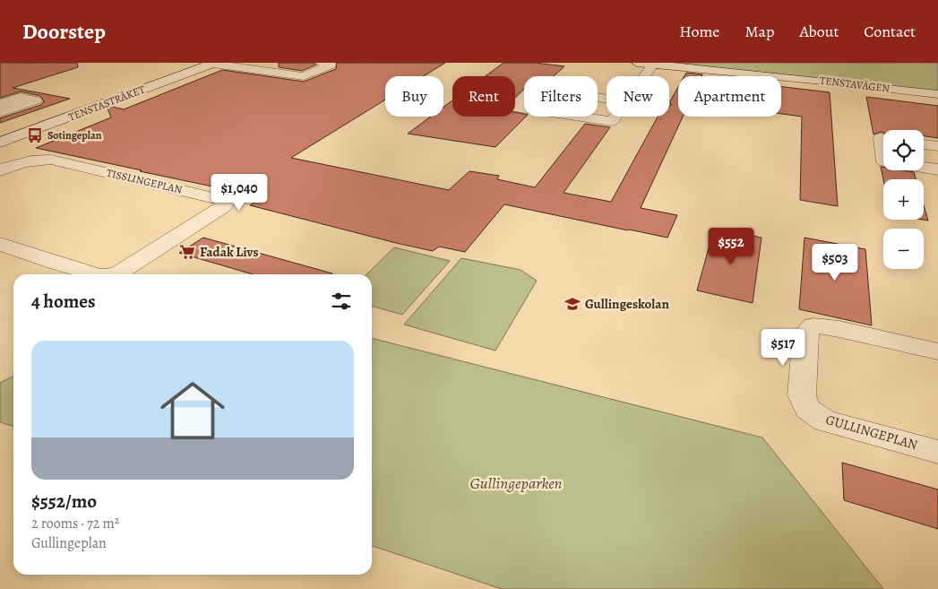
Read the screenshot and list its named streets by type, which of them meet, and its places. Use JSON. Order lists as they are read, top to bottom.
{
  "streets": {
    "street": [
      "TENSTAVÄGEN",
      "TENSTASTRÅKET",
      "TISSLINGEPLAN",
      "GULLINGEPLAN"
    ]
  },
  "parks": ["Gullingeparken"],
  "places": {
    "bus stop": ["Sotingeplan"],
    "supermarket": ["Fadak Livs"],
    "school or university": ["Gullingeskolan"]
  },
  "page": {
    "header": "Doorstep",
    "nav": [
      "Home",
      "Map",
      "About",
      "Contact"
    ],
    "chip": [
      "Buy",
      "Rent",
      "Filters",
      "New",
      "Apartment"
    ],
    "map_buttons": ["+", "−"],
    "price": [
      "$1,040",
      "$552",
      "$503",
      "$517"
    ],
    "heading": "4 homes",
    "list": [
      {
        "name": "$552/mo",
        "note": "2 rooms · 72 m² · Gullingeplan"
      }
    ]
  }
}
